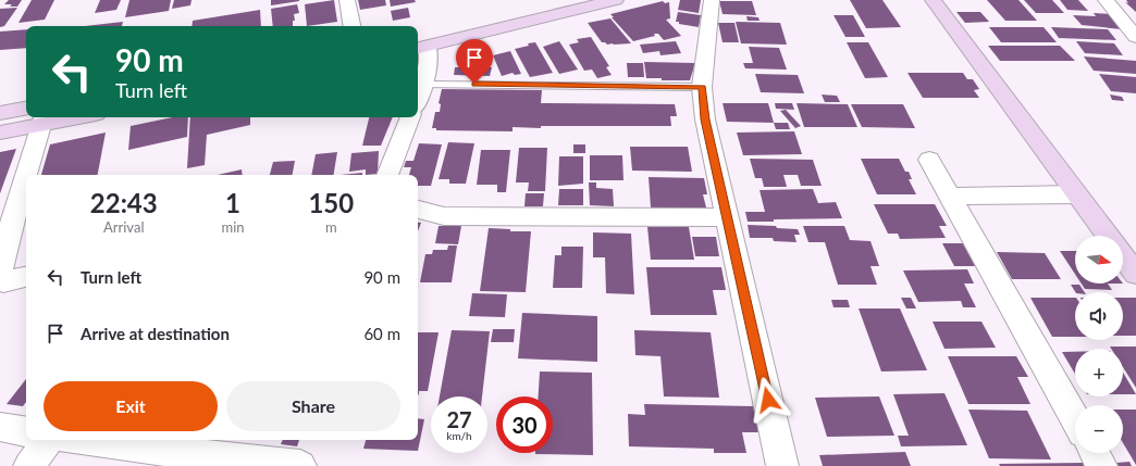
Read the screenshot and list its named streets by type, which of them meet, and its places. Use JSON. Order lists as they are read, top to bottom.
{
  "north": "right",
  "page": {
    "turn": ["90 m", "Turn left"],
    "eta": [
      "22:43",
      "Arrival",
      "1",
      "min",
      "150",
      "m"
    ],
    "map_buttons": ["+", "−"],
    "list": [
      {
        "name": "Turn left",
        "value": "90 m"
      },
      {
        "name": "Arrive at destination",
        "value": "60 m"
      }
    ],
    "buttons": ["Exit", "Share"],
    "speed": "27 km/h",
    "limit": "30"
  }
}
